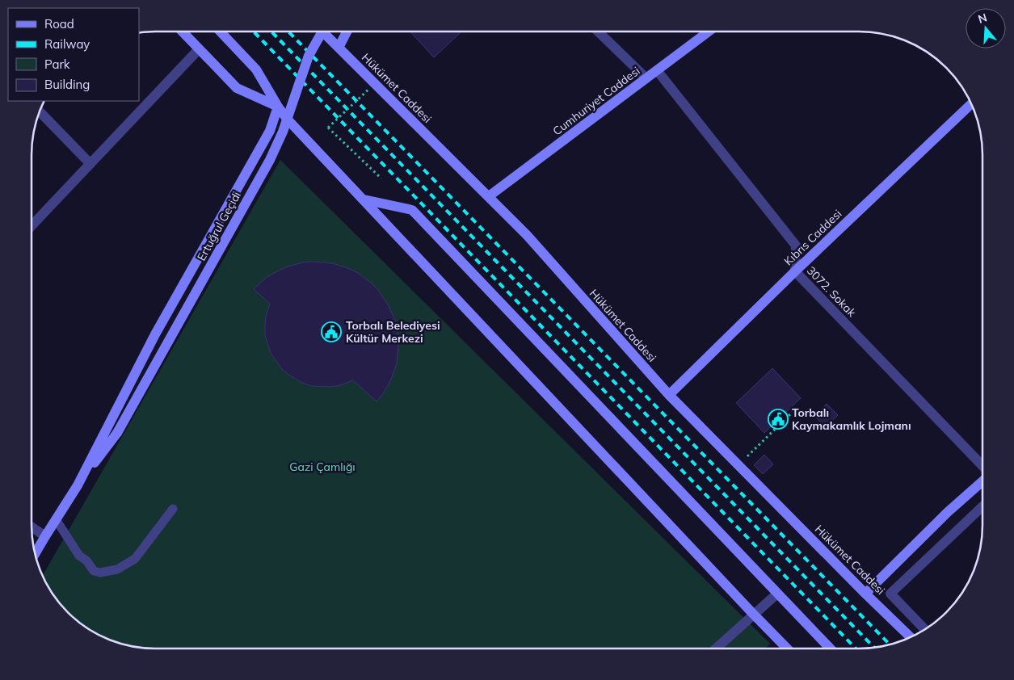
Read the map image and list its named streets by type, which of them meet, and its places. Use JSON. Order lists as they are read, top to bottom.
{
  "streets": {
    "main road": [
      "Hükümet Caddesi",
      "Cumhuriyet Caddesi",
      "Ertuğrul Geçidi",
      "Kıbrıs Caddesi"
    ],
    "street": ["3072. Sokak"]
  },
  "crossings": [
    ["Hükümet Caddesi", "Cumhuriyet Caddesi"],
    ["Hükümet Caddesi", "Kıbrıs Caddesi"],
    ["Cumhuriyet Caddesi", "3072. Sokak"],
    ["Kıbrıs Caddesi", "3072. Sokak"]
  ],
  "parks": ["Gazi Çamlığı"],
  "places": {
    "public building": ["Torbalı Belediyesi Kültür Merkezi", "Torbalı Kaymakamlık Lojmanı"]
  },
  "legend": [
    "Road",
    "Railway",
    "Park",
    "Building"
  ],
  "north": "top"
}
